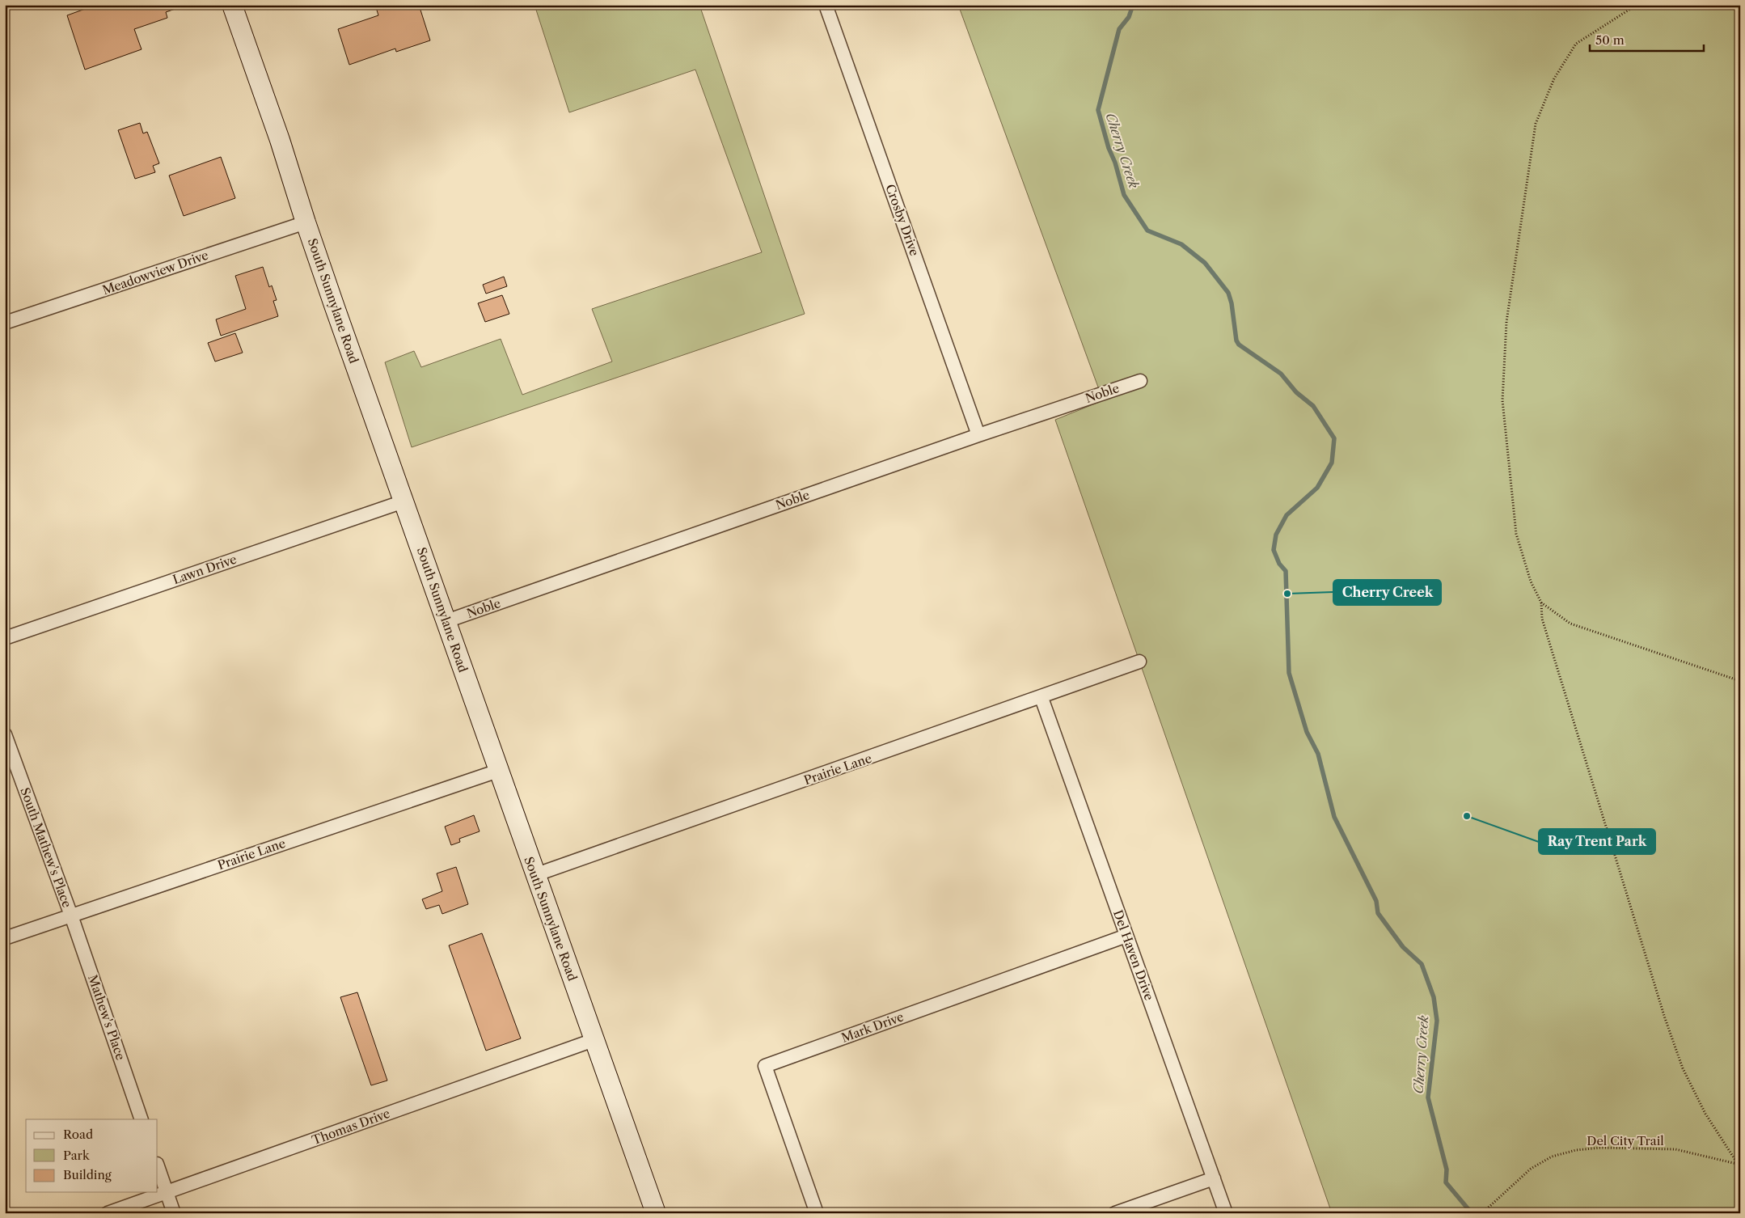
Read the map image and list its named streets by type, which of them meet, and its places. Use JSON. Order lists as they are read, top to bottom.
{
  "streets": {
    "main road": ["South Sunnylane Road"],
    "street": [
      "Crosby Drive",
      "Meadowview Drive",
      "Noble",
      "Lawn Drive",
      "Prairie Lane",
      "South Mathew's Place",
      "Del Haven Drive",
      "Mathew's Place",
      "Mark Drive",
      "Thomas Drive"
    ],
    "path": ["Del City Trail"]
  },
  "crossings": [
    ["Crosby Drive", "Noble"],
    ["Meadowview Drive", "South Sunnylane Road"],
    ["South Sunnylane Road", "Noble"],
    ["South Sunnylane Road", "Lawn Drive"],
    ["South Sunnylane Road", "Prairie Lane"],
    ["South Sunnylane Road", "Thomas Drive"],
    ["Prairie Lane", "South Mathew's Place"],
    ["Prairie Lane", "Del Haven Drive"],
    ["Prairie Lane", "Mathew's Place"],
    ["South Mathew's Place", "Mathew's Place"],
    ["Del Haven Drive", "Mark Drive"]
  ],
  "water": ["Cherry Creek"],
  "places": ["Cherry Creek", "Ray Trent Park"],
  "legend": ["Road", "Park", "Building"],
  "scale_bar": "50 m"
}
